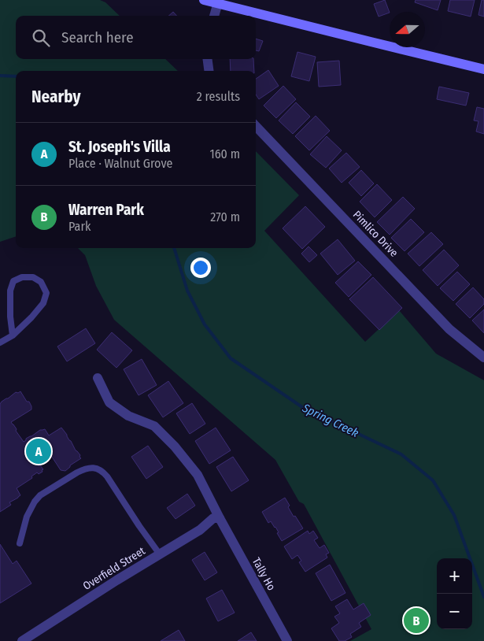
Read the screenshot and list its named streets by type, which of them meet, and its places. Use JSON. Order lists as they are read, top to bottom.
{
  "streets": {
    "street": ["Pimlico Drive", "Overfield Street", "Tally Ho"]
  },
  "crossings": [
    ["Overfield Street", "Tally Ho"]
  ],
  "water": ["Spring Creek"],
  "north": "left",
  "page": {
    "search": "Search here",
    "heading": ["Nearby", "2 results"],
    "list": [
      {
        "mark": "A",
        "name": "St. Joseph's Villa",
        "note": "Place · Walnut Grove",
        "value": "160 m"
      },
      {
        "mark": "B",
        "name": "Warren Park",
        "note": "Park",
        "value": "270 m"
      }
    ],
    "pins": ["A", "B"],
    "map_buttons": ["+", "−"]
  }
}
